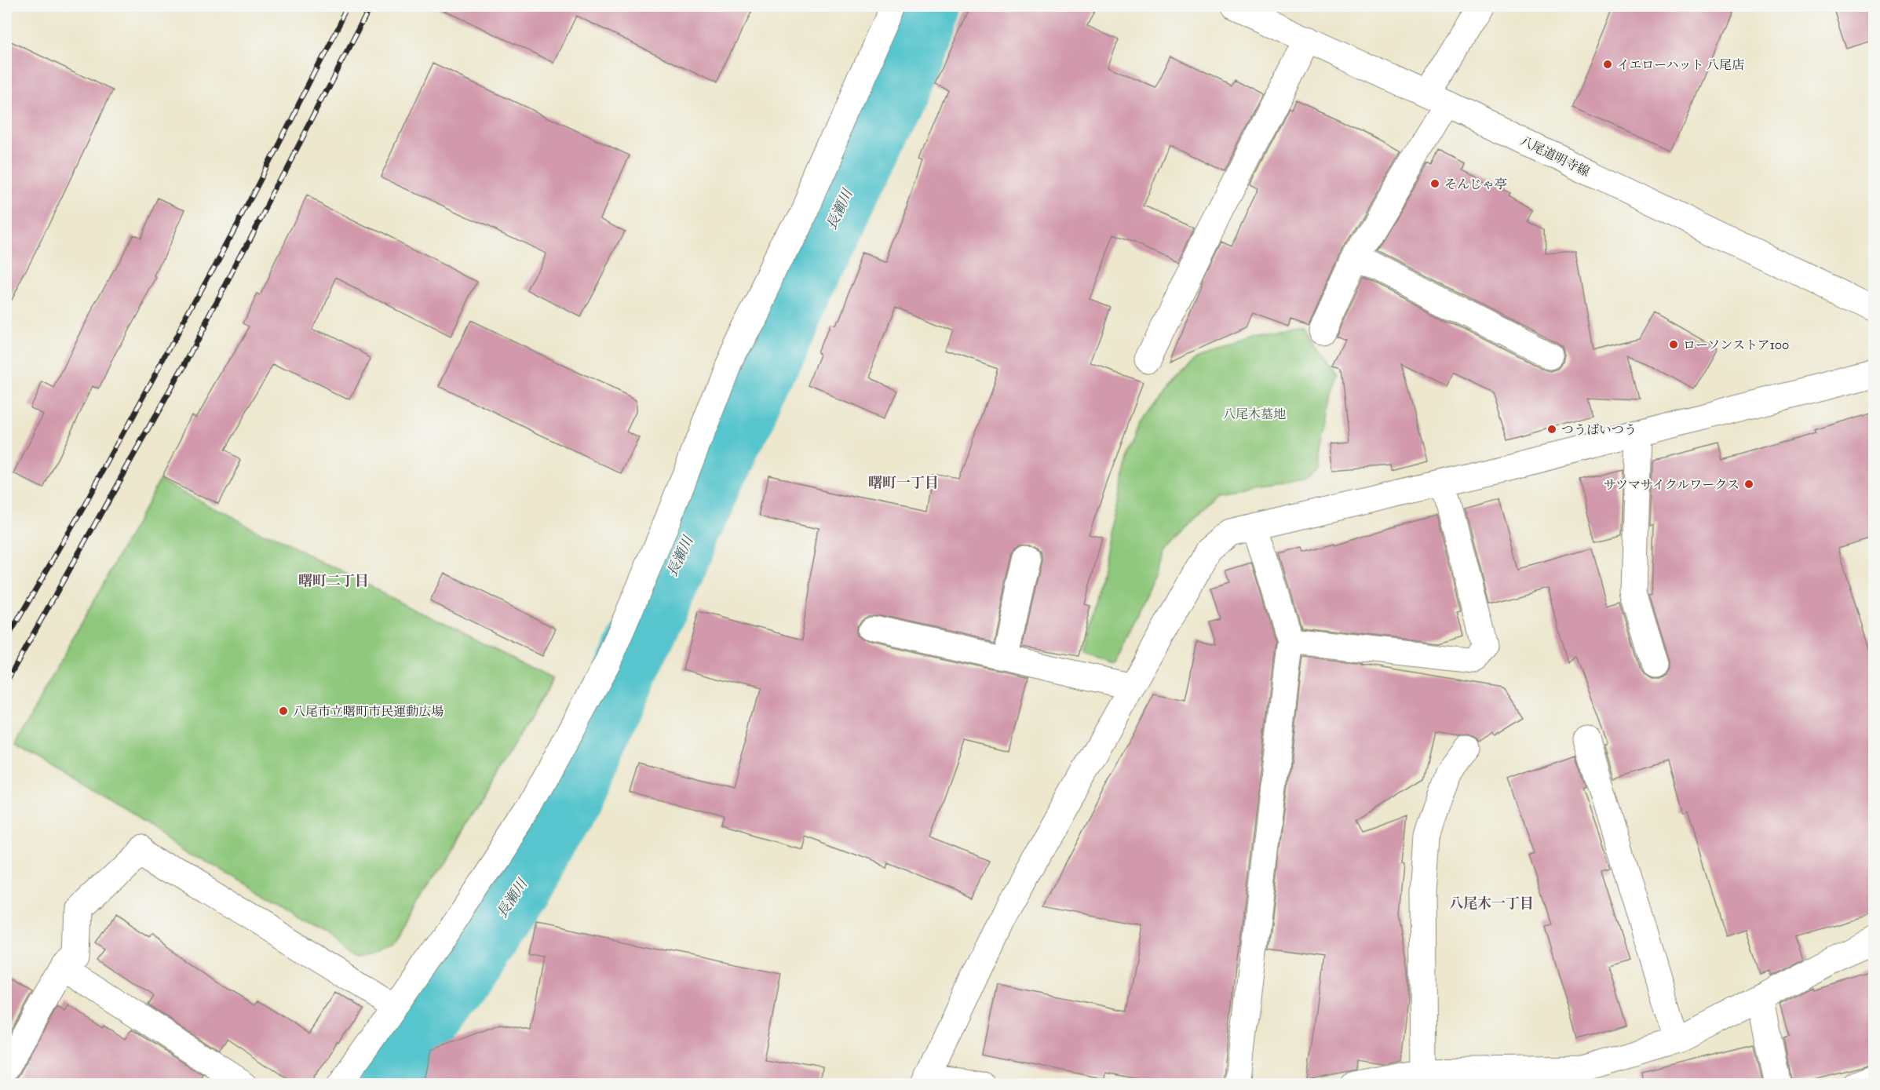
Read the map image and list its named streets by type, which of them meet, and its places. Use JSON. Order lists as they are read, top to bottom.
{
  "streets": {
    "street": ["八尾道明寺線"]
  },
  "districts": ["曙町一丁目", "曙町二丁目", "八尾木一丁目"],
  "water": ["長瀬川"],
  "parks": ["八尾木墓地"],
  "places": [
    "イエローハット 八尾店",
    "そんじゃ亭",
    "ローソンストア100",
    "つうばいつう",
    "サツマサイクルワークス",
    "八尾市立曙町市民運動広場"
  ]
}
